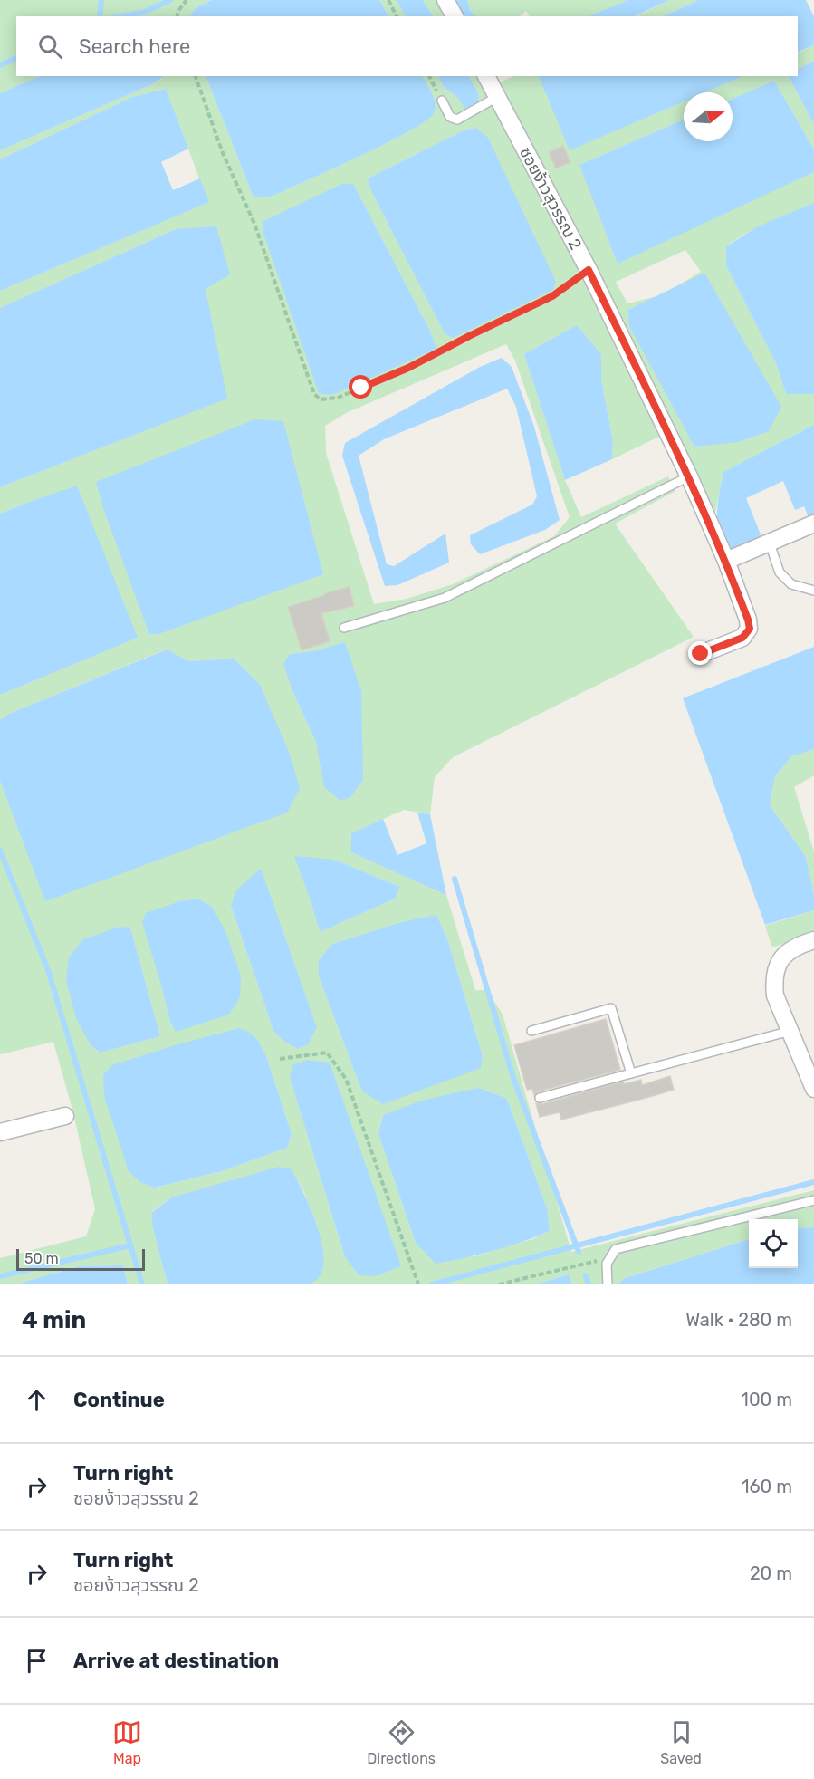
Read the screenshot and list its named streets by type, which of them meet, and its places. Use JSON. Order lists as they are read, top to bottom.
{
  "streets": {
    "street": ["ซอยง้าวสุวรรณ 2"]
  },
  "scale_bar": "50 m",
  "north": "right",
  "page": {
    "search": "Search here",
    "scale": "50 m",
    "heading": ["4 min", "Walk · 280 m"],
    "list": [
      ["Continue", "100 m"],
      ["Turn right", "ซอยง้าวสุวรรณ 2", "160 m"],
      ["Turn right", "ซอยง้าวสุวรรณ 2", "20 m"],
      "Arrive at destination"
    ],
    "nav": ["Map", "Directions", "Saved"]
  }
}
